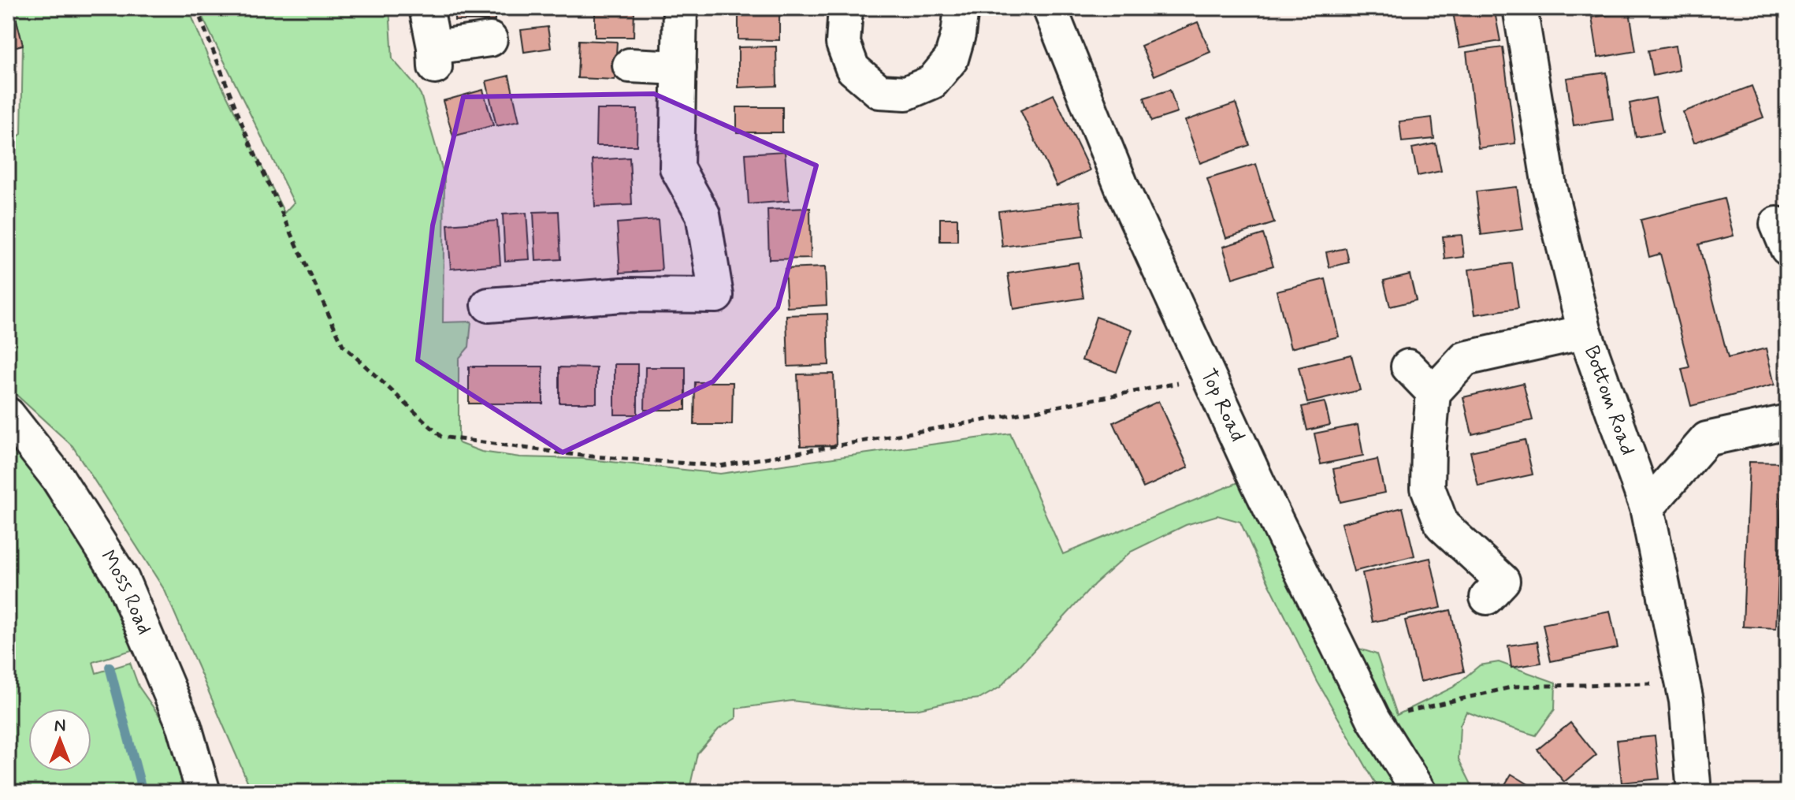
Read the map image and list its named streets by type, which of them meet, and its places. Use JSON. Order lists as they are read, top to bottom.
{
  "streets": {
    "street": ["Bottom Road", "Top Road", "Moss Road"]
  },
  "north": "top"
}
